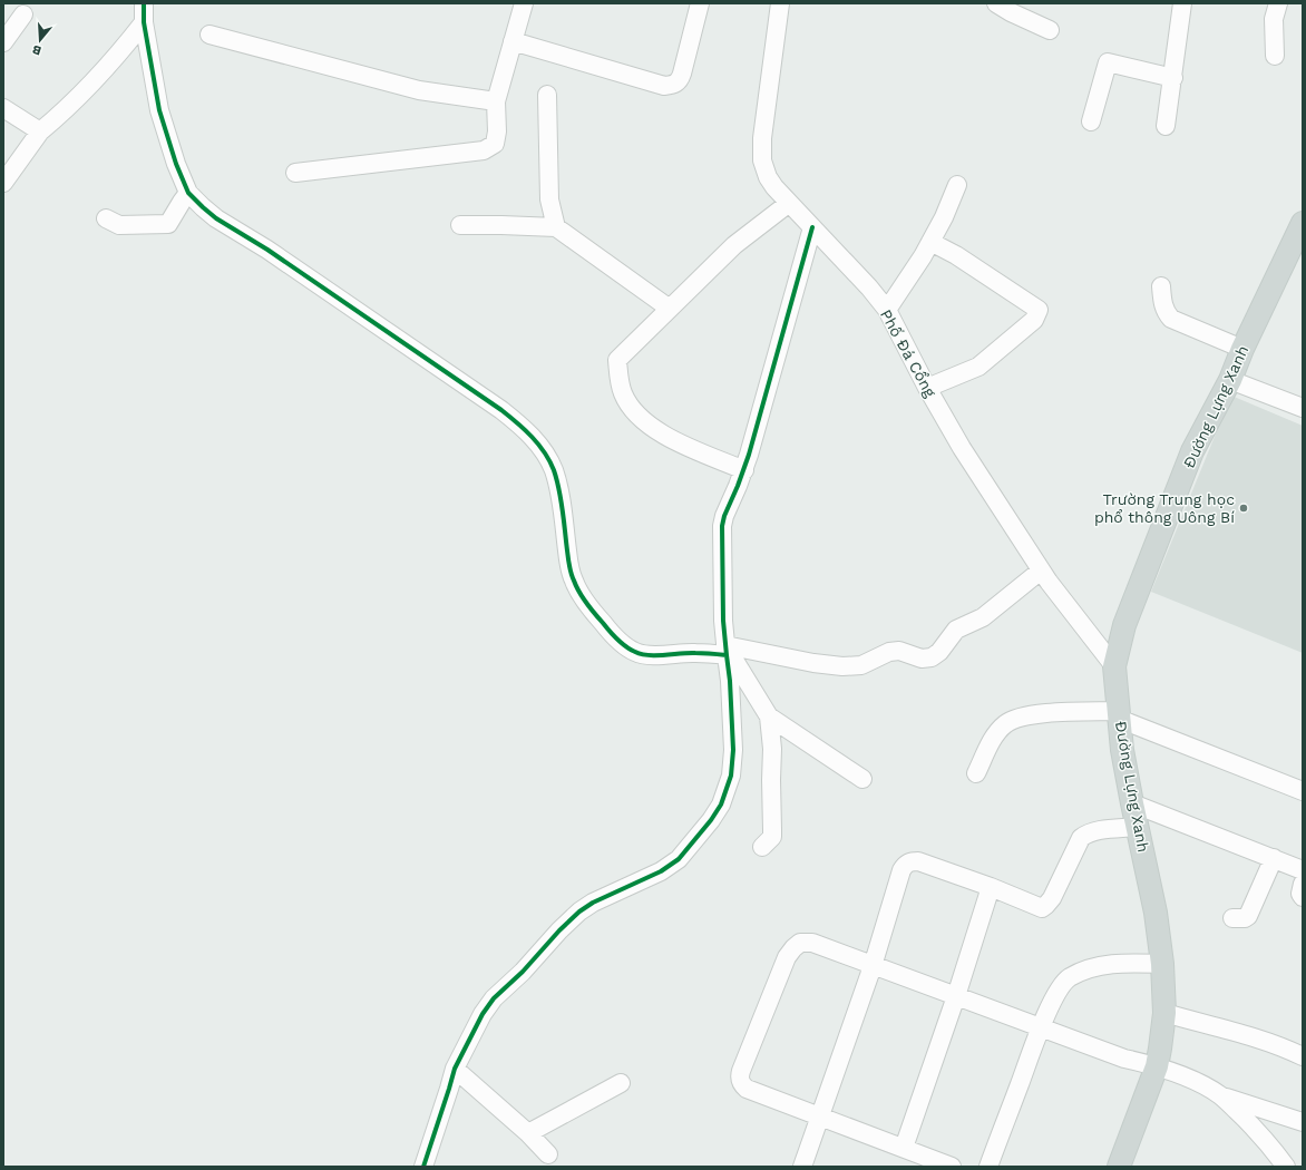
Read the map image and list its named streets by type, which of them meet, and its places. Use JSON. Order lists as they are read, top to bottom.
{
  "streets": {
    "main road": ["Đường Lựng Xanh"],
    "street": ["Phố Đá Cổng"]
  },
  "crossings": [
    ["Phố Đá Cổng", "Đường Lựng Xanh"]
  ],
  "places": ["Trường Trung học phổ thông Uông Bí"],
  "north": "bottom"
}
